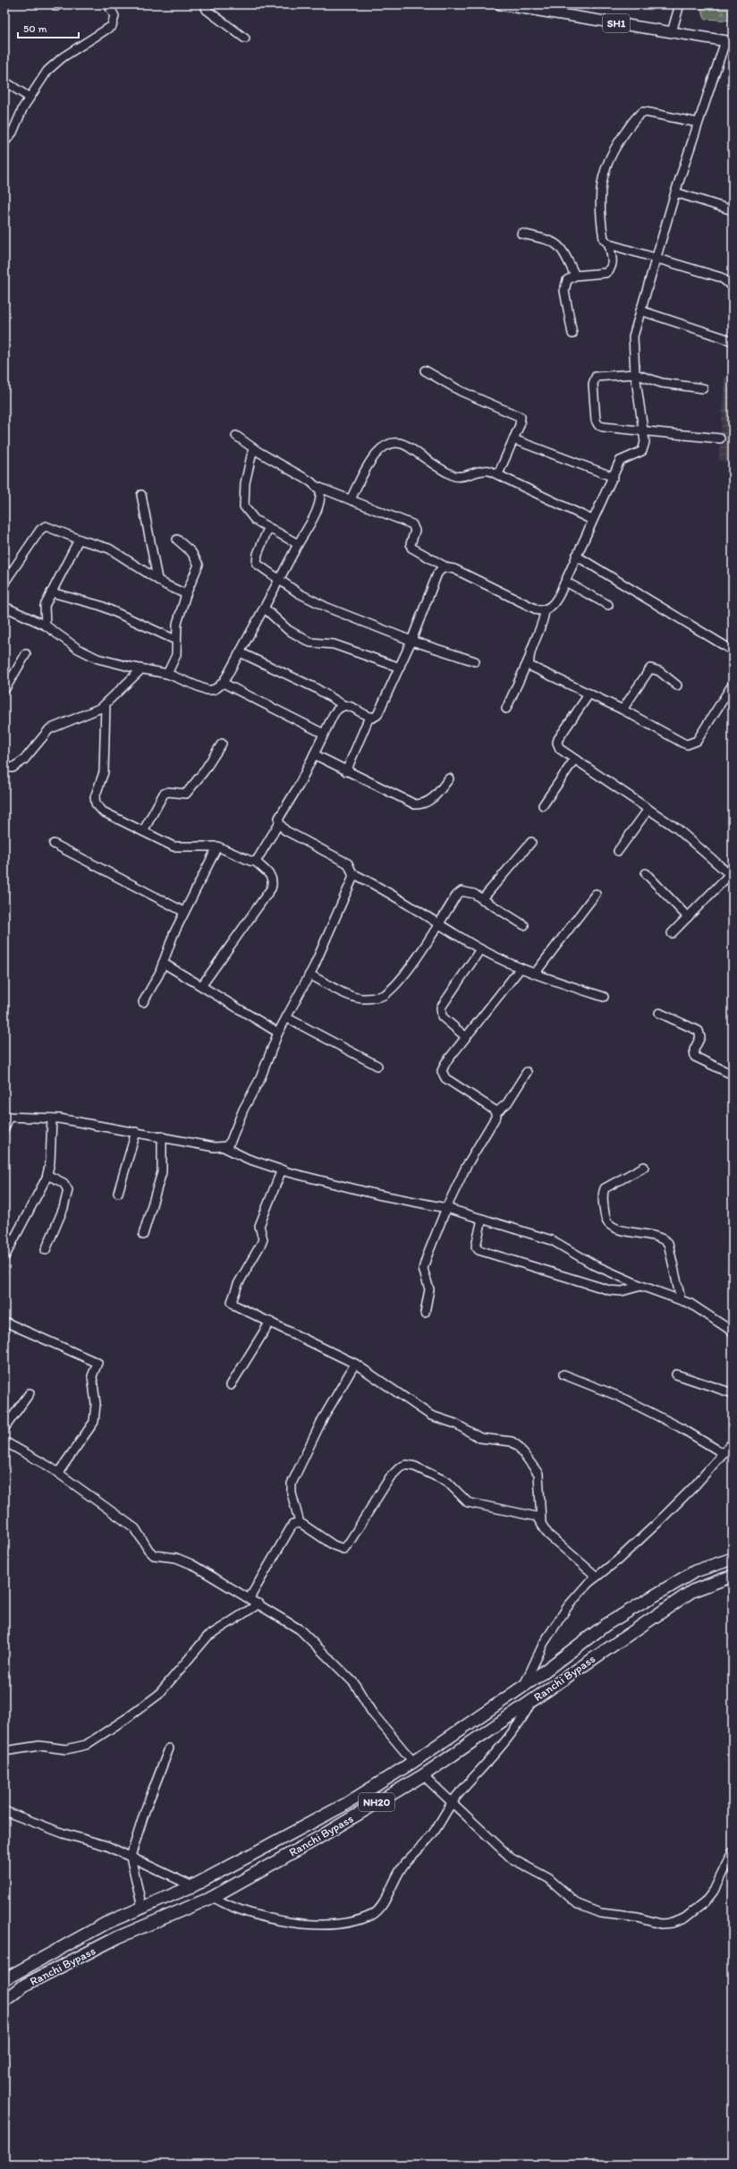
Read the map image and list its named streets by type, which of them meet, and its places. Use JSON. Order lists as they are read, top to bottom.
{
  "streets": {
    "highway": ["Ranchi Bypass", "NH20"],
    "main road": ["SH1"]
  },
  "scale_bar": "50 m"
}
